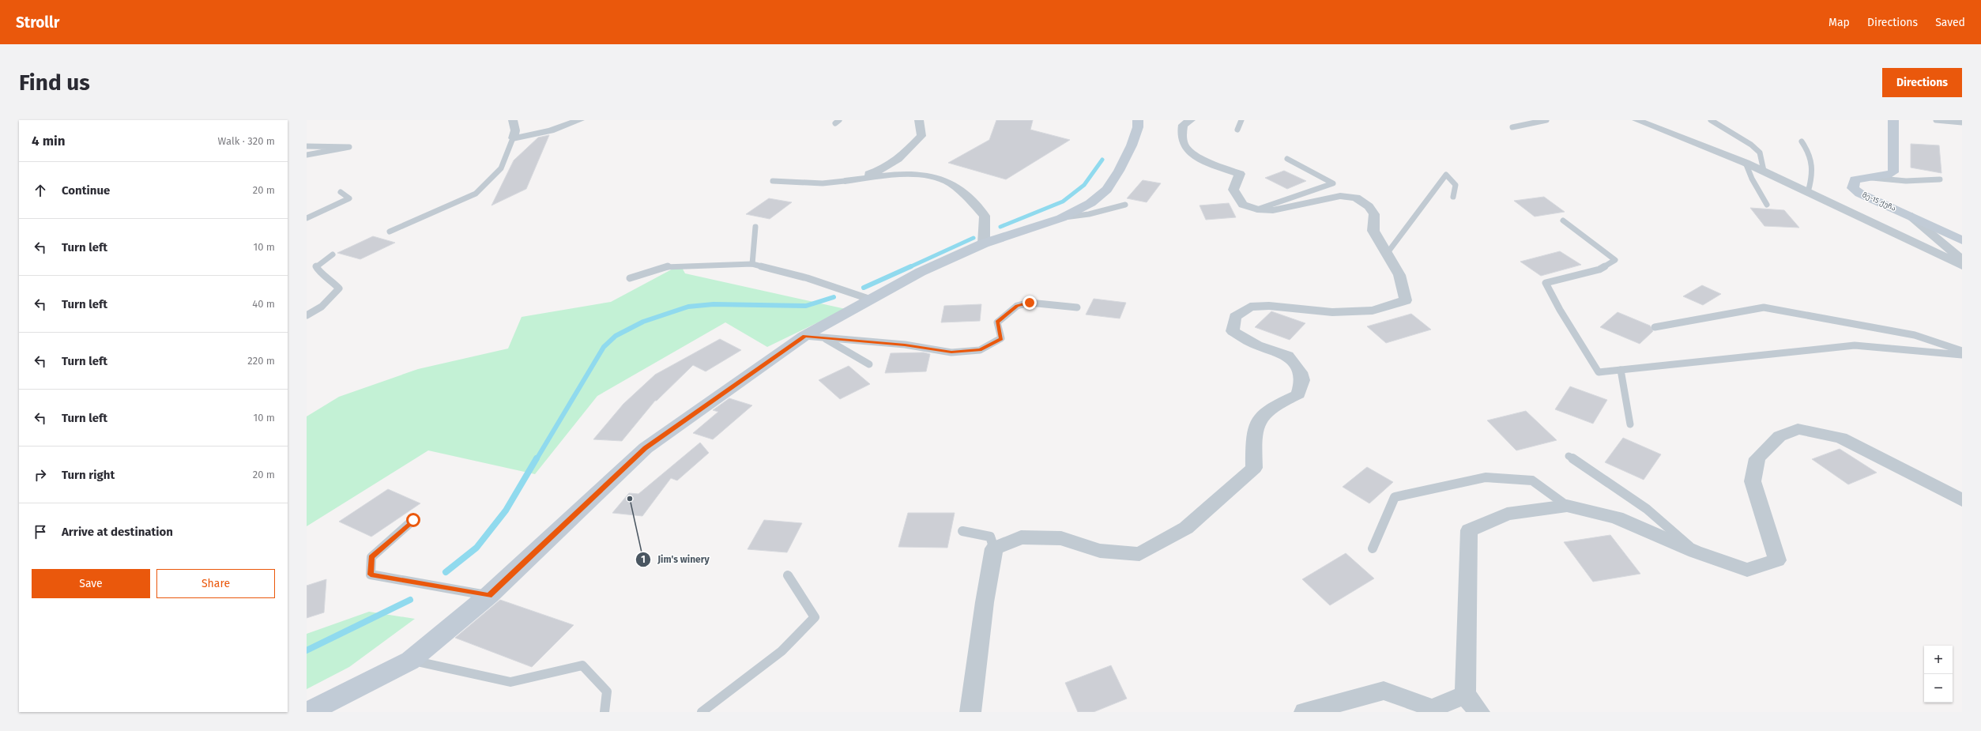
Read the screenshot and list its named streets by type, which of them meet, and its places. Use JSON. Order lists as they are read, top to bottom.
{
  "streets": {
    "street": ["მე-15 ქუჩა"]
  },
  "places": ["Jim's winery"],
  "page": {
    "header": "Strollr",
    "nav": ["Map", "Directions", "Saved"],
    "buttons": [
      "Directions",
      ["Save", "Share"]
    ],
    "title": "Find us",
    "heading": ["4 min", "Walk · 320 m"],
    "list": [
      ["Continue", "20 m"],
      ["Turn left", "10 m"],
      ["Turn left", "40 m"],
      ["Turn left", "220 m"],
      ["Turn left", "10 m"],
      ["Turn right", "20 m"],
      "Arrive at destination"
    ],
    "map_buttons": ["+", "−"]
  }
}
